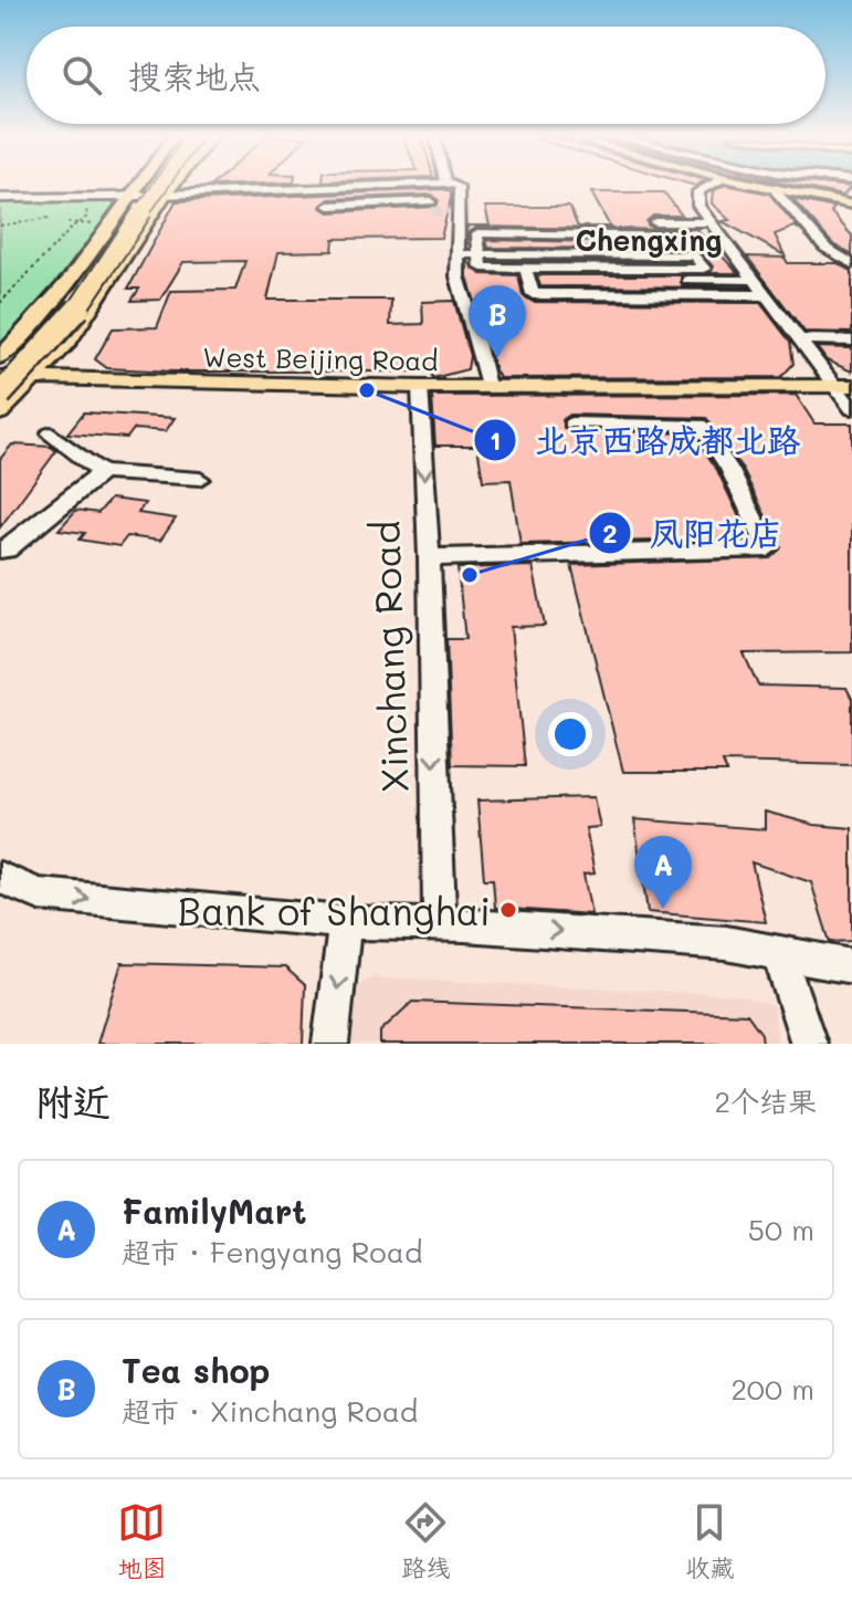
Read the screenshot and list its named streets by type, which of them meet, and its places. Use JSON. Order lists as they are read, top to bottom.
{
  "streets": {
    "main road": ["West Beijing Road"],
    "street": ["Xinchang Road"]
  },
  "crossings": [
    ["West Beijing Road", "Xinchang Road"]
  ],
  "one_way": ["Xinchang Road"],
  "districts": ["Chengxing"],
  "places": ["北京西路成都北路", "凤阳花店", "Bank of Shanghai"],
  "page": {
    "search": "搜索地点",
    "pins": ["B", "A"],
    "heading": ["附近", "2个结果"],
    "list": [
      {
        "mark": "A",
        "name": "FamilyMart",
        "note": "超市 · Fengyang Road",
        "value": "50 m"
      },
      {
        "mark": "B",
        "name": "Tea shop",
        "note": "超市 · Xinchang Road",
        "value": "200 m"
      }
    ],
    "nav": ["地图", "路线", "收藏"]
  }
}
